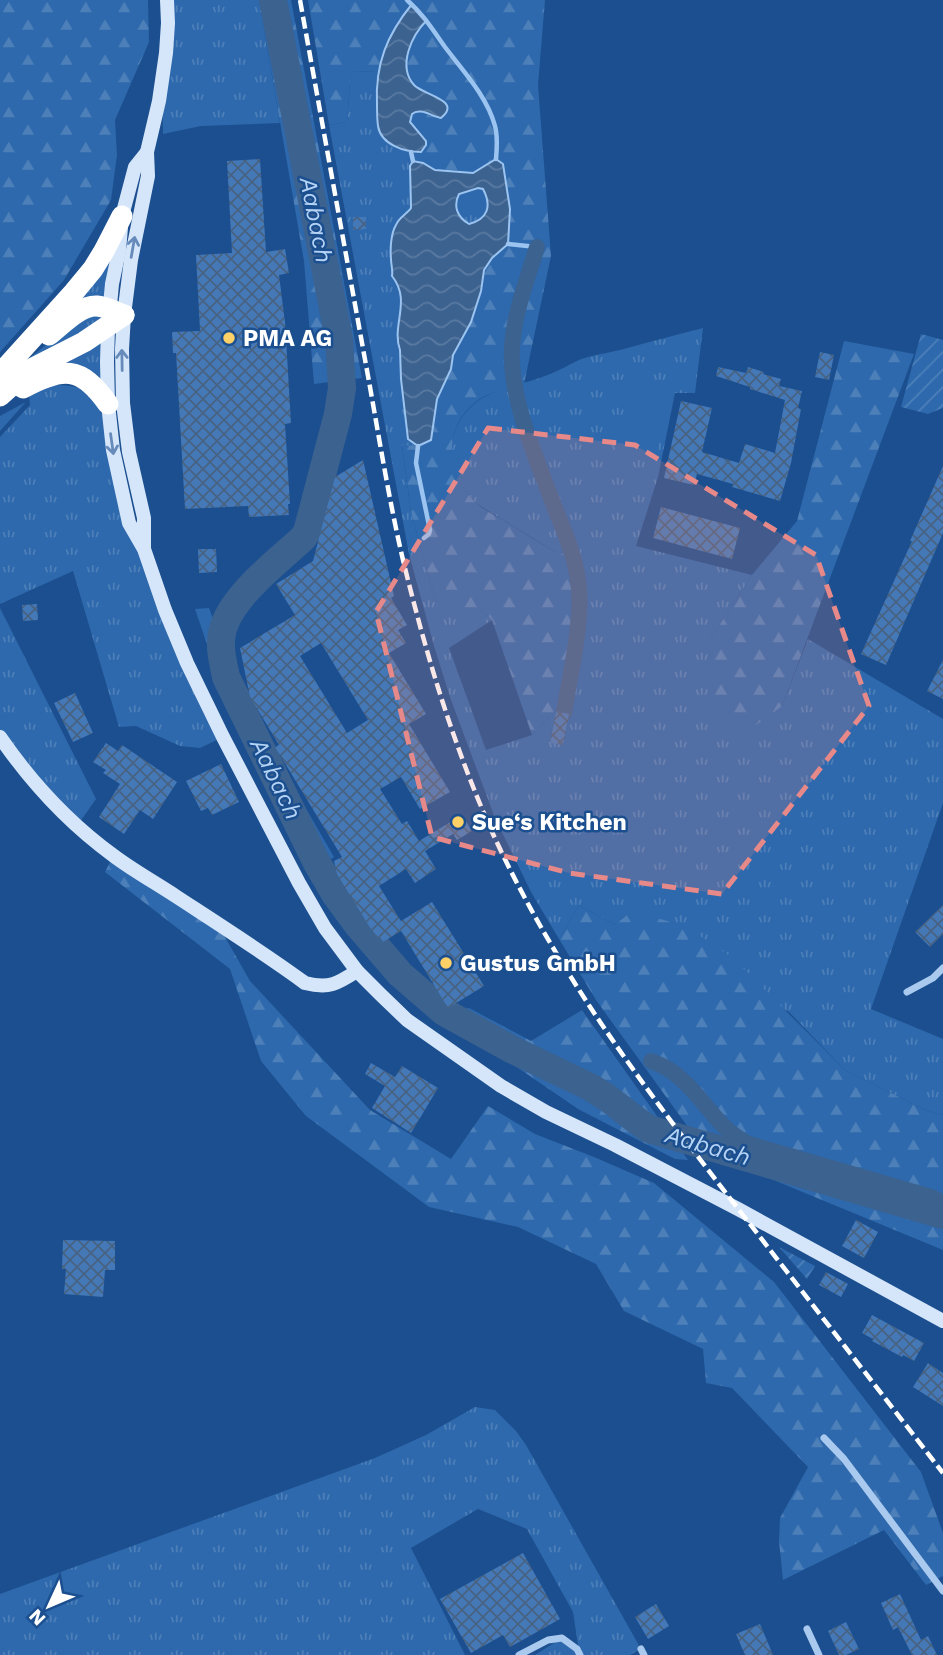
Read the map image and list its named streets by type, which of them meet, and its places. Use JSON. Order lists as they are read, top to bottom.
{
  "water": ["Aabach"],
  "places": ["PMA AG", "Sue‘s Kitchen", "Gustus GmbH"],
  "north": "bottom left"
}
